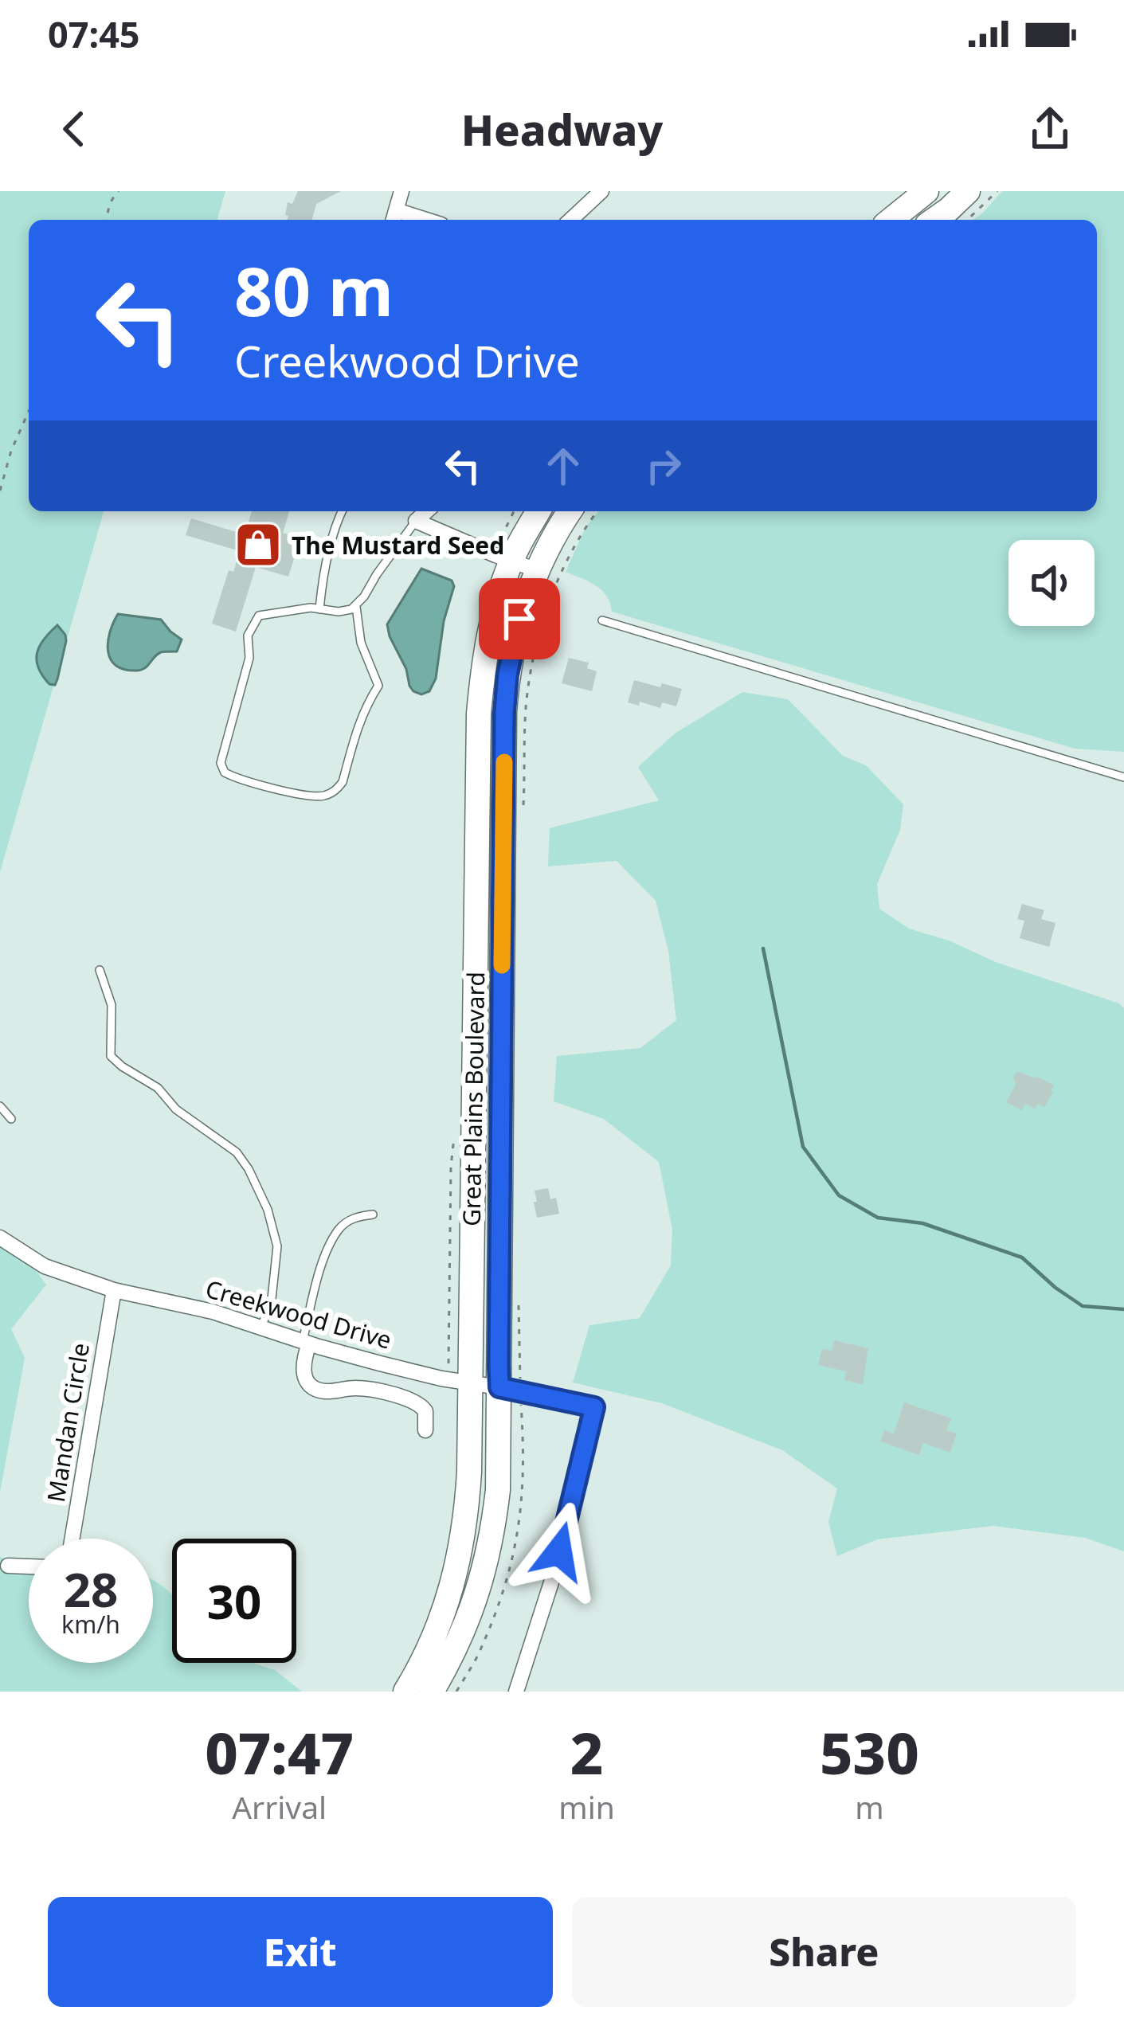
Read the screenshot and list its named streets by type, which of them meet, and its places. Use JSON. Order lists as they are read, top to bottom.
{
  "streets": {
    "main road": ["Great Plains Boulevard"],
    "street": ["Creekwood Drive", "Mandan Circle"]
  },
  "crossings": [
    ["Great Plains Boulevard", "Creekwood Drive"],
    ["Creekwood Drive", "Mandan Circle"]
  ],
  "places": {
    "shop": ["The Mustard Seed"]
  },
  "page": {
    "status": "07:45",
    "header": "Headway",
    "turn": ["80 m", "Creekwood Drive"],
    "speed": "28 km/h",
    "limit": "30",
    "eta": [
      "07:47",
      "Arrival",
      "2",
      "min",
      "530",
      "m"
    ],
    "buttons": ["Exit", "Share"]
  }
}
